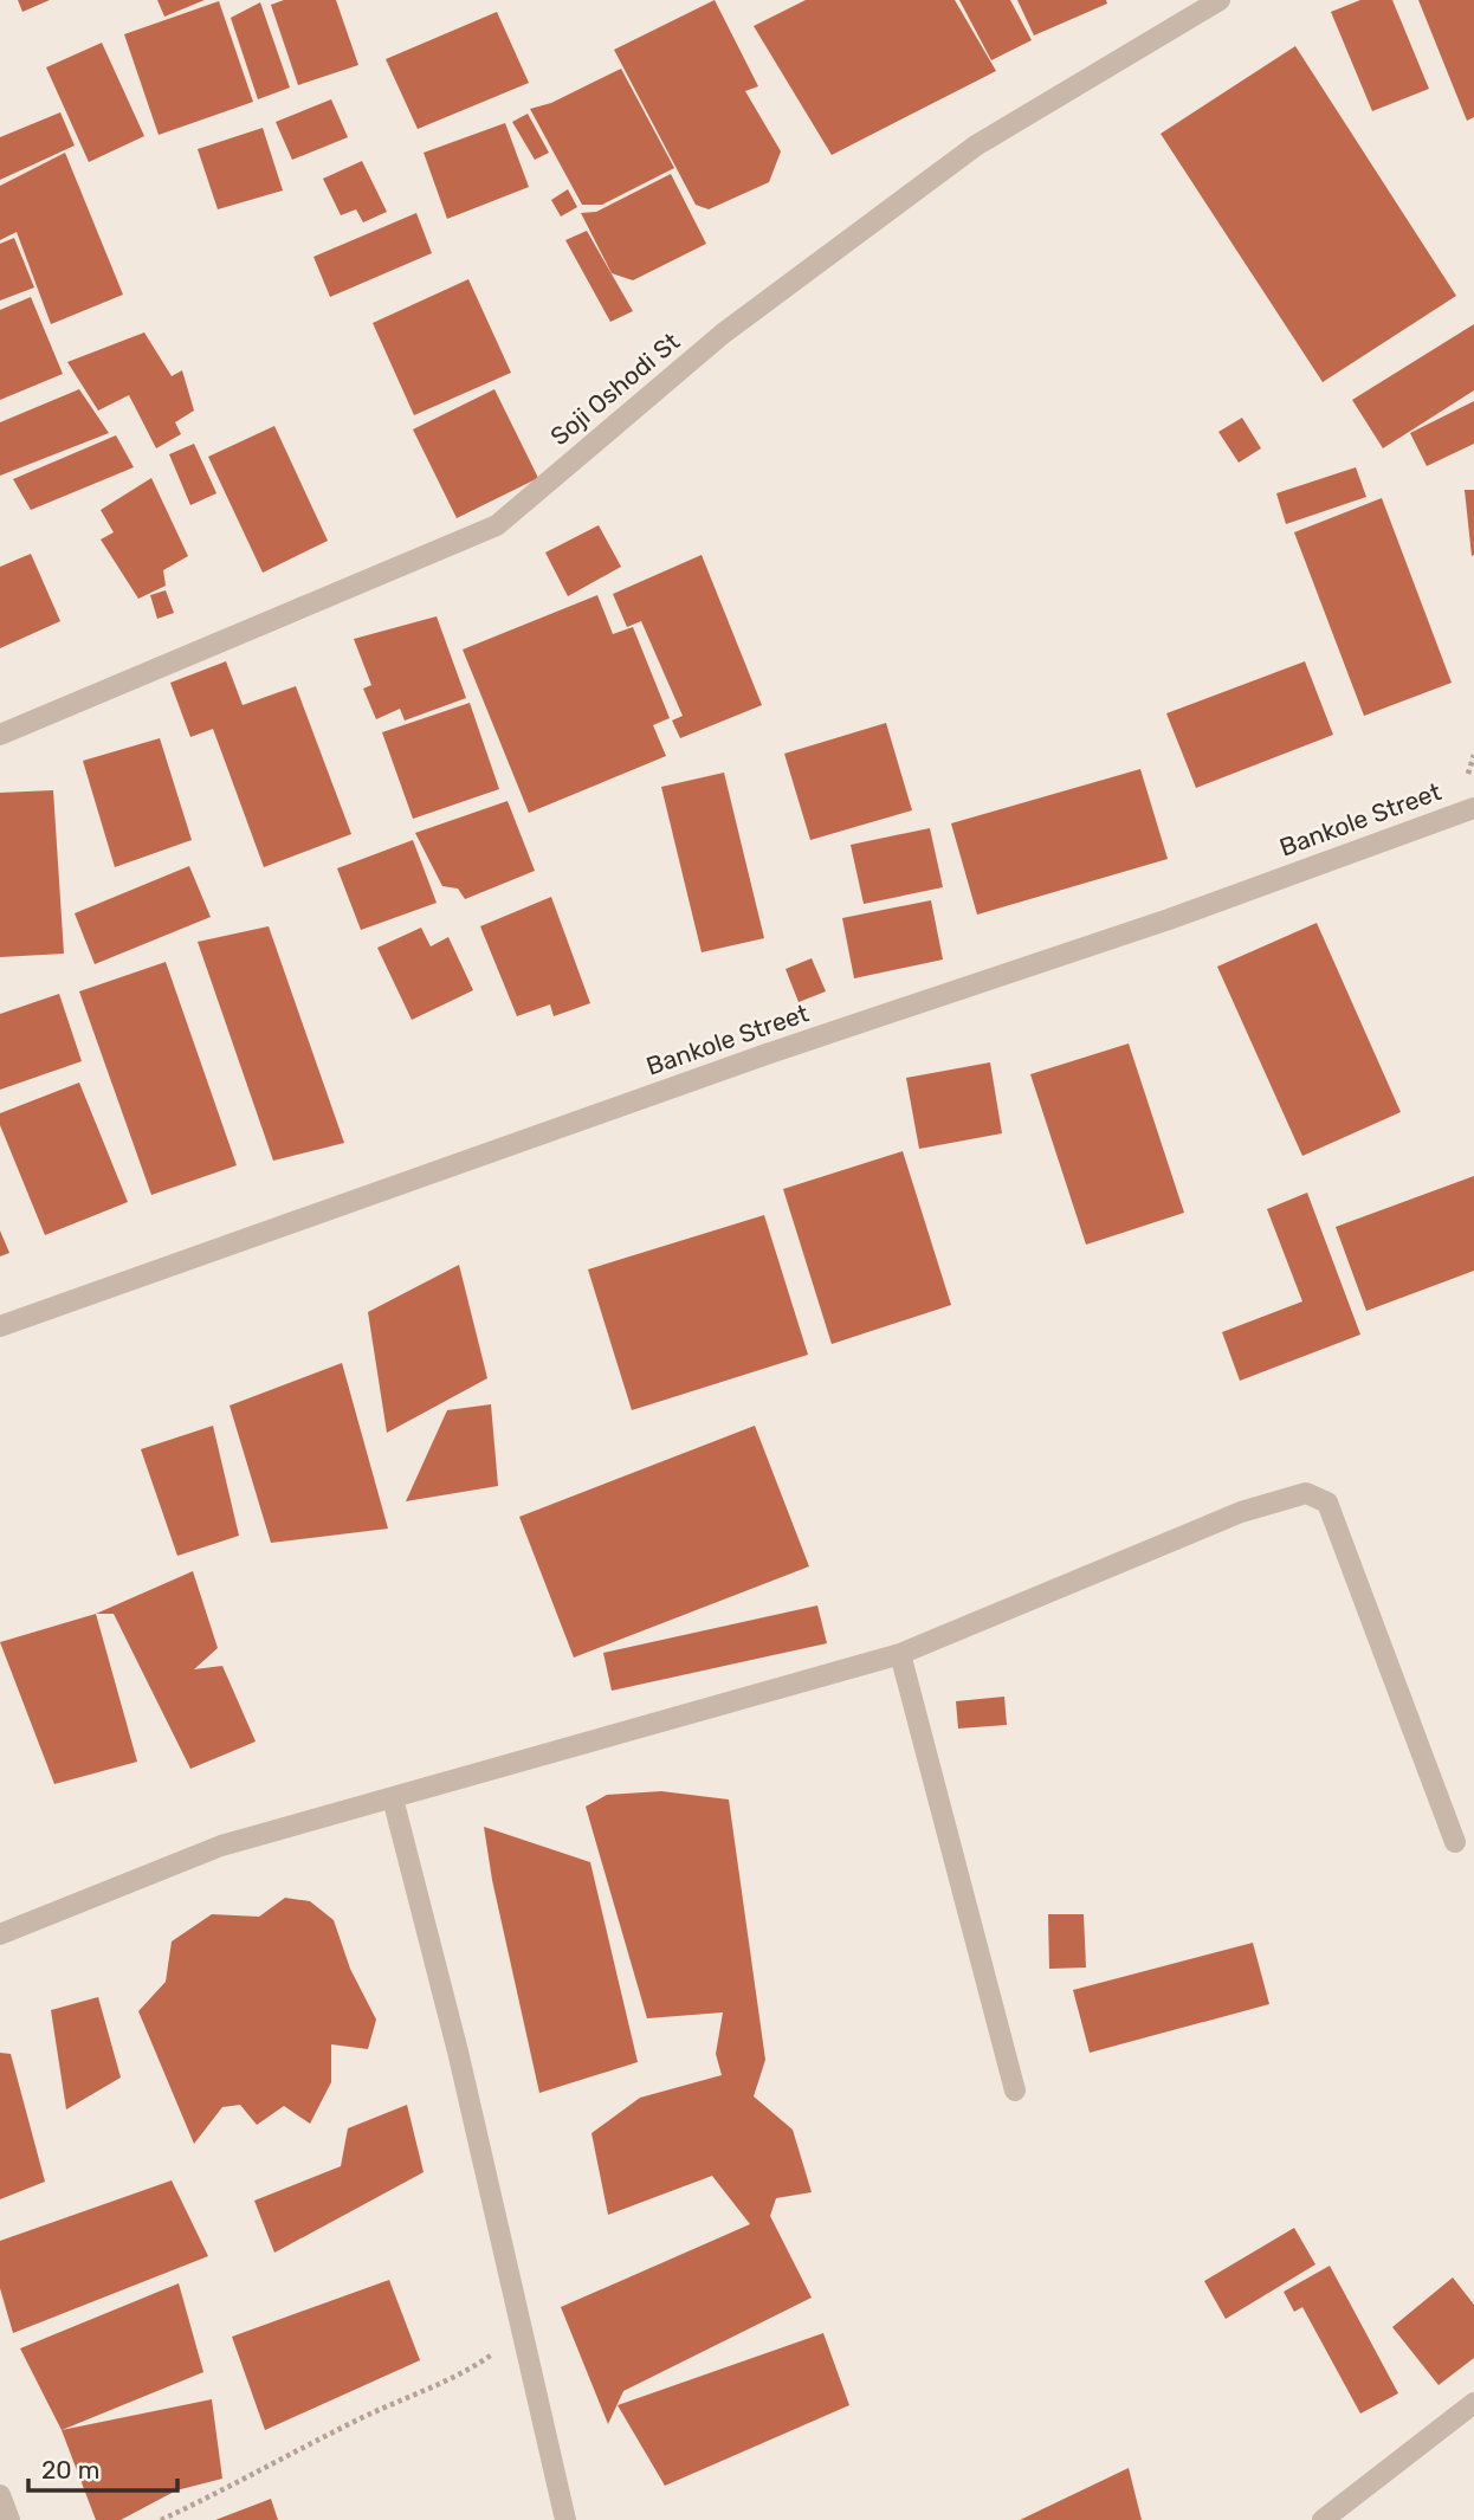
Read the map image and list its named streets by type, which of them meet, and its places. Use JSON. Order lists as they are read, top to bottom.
{
  "streets": {
    "street": ["Soji Oshodi St", "Bankole Street"]
  },
  "scale_bar": "20 m"
}
